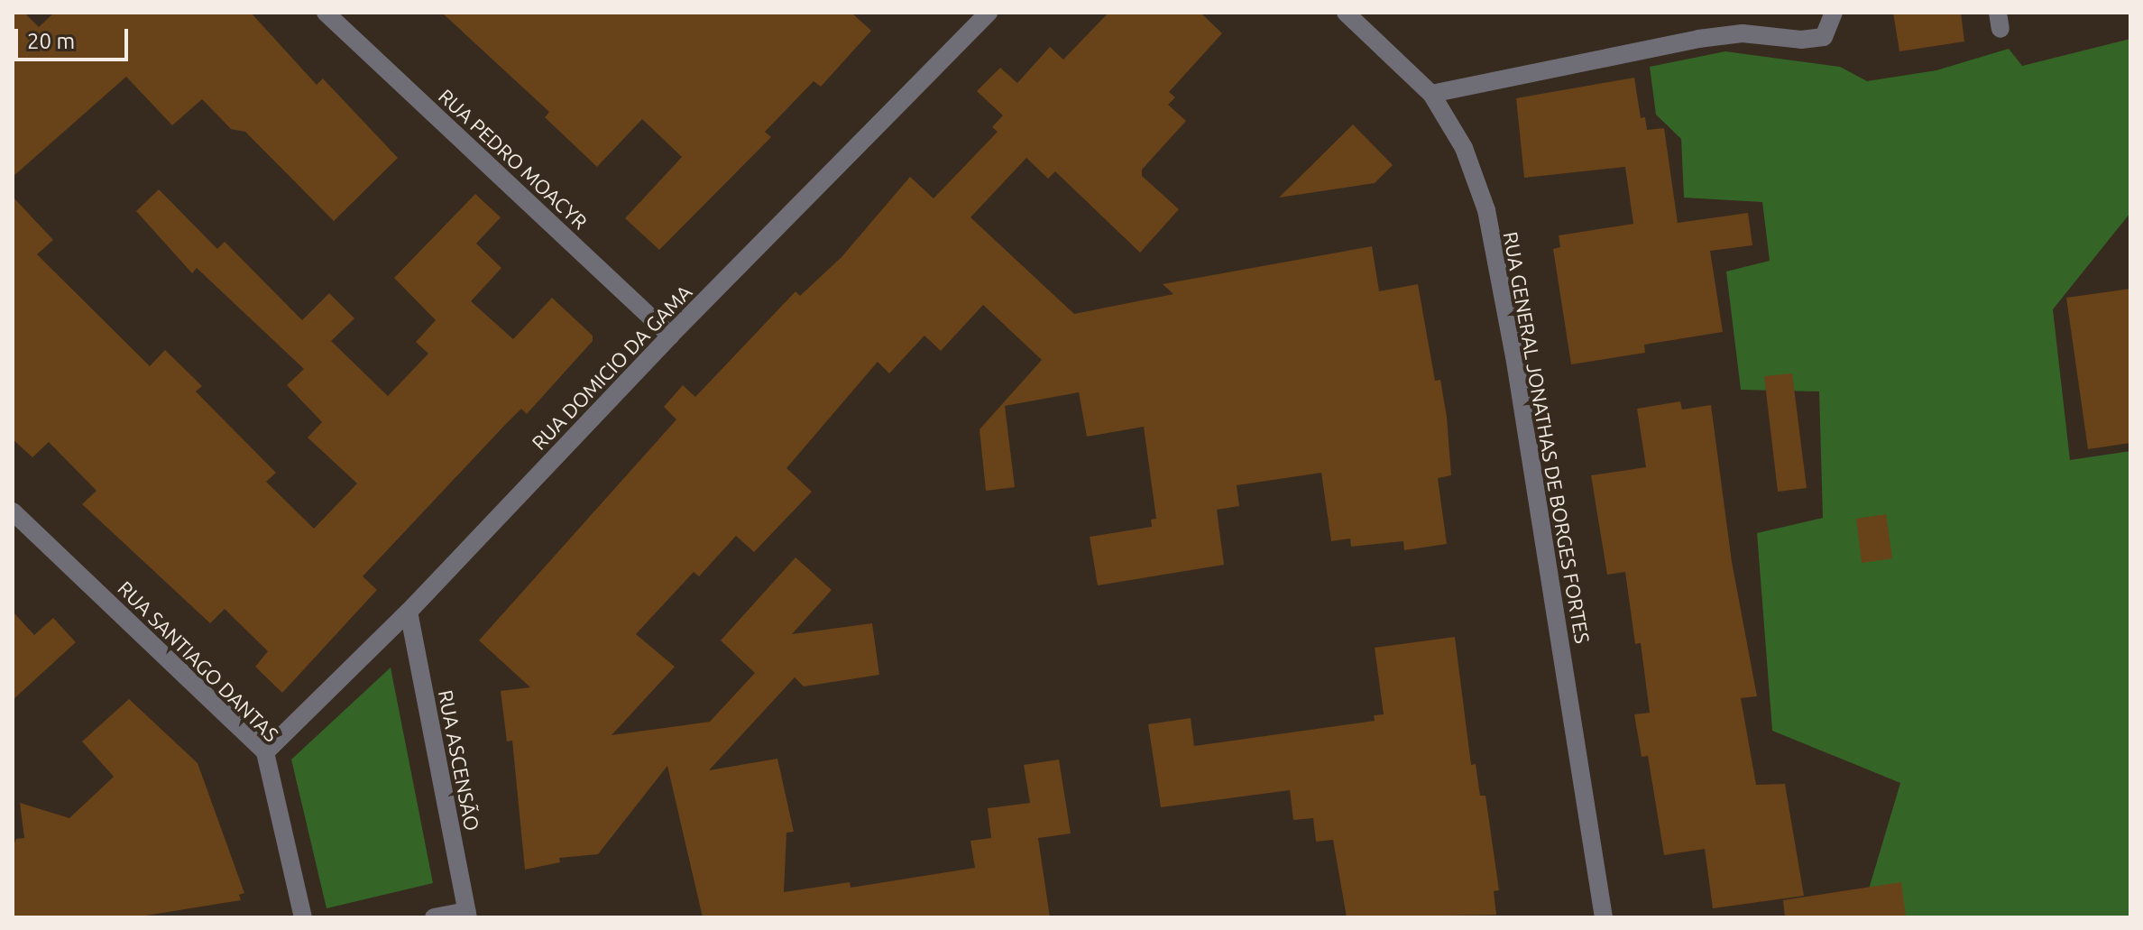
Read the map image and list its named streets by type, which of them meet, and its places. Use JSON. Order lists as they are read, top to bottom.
{
  "streets": {
    "street": [
      "RUA PEDRO MOACYR",
      "RUA DOMICIO DA GAMA",
      "RUA GENERAL JONATHAS DE BORGES FORTES",
      "RUA SANTIAGO DANTAS",
      "RUA ASCENSÃO"
    ]
  },
  "crossings": [
    ["RUA PEDRO MOACYR", "RUA DOMICIO DA GAMA"],
    ["RUA DOMICIO DA GAMA", "RUA SANTIAGO DANTAS"],
    ["RUA DOMICIO DA GAMA", "RUA ASCENSÃO"]
  ],
  "scale_bar": "20 m"
}
